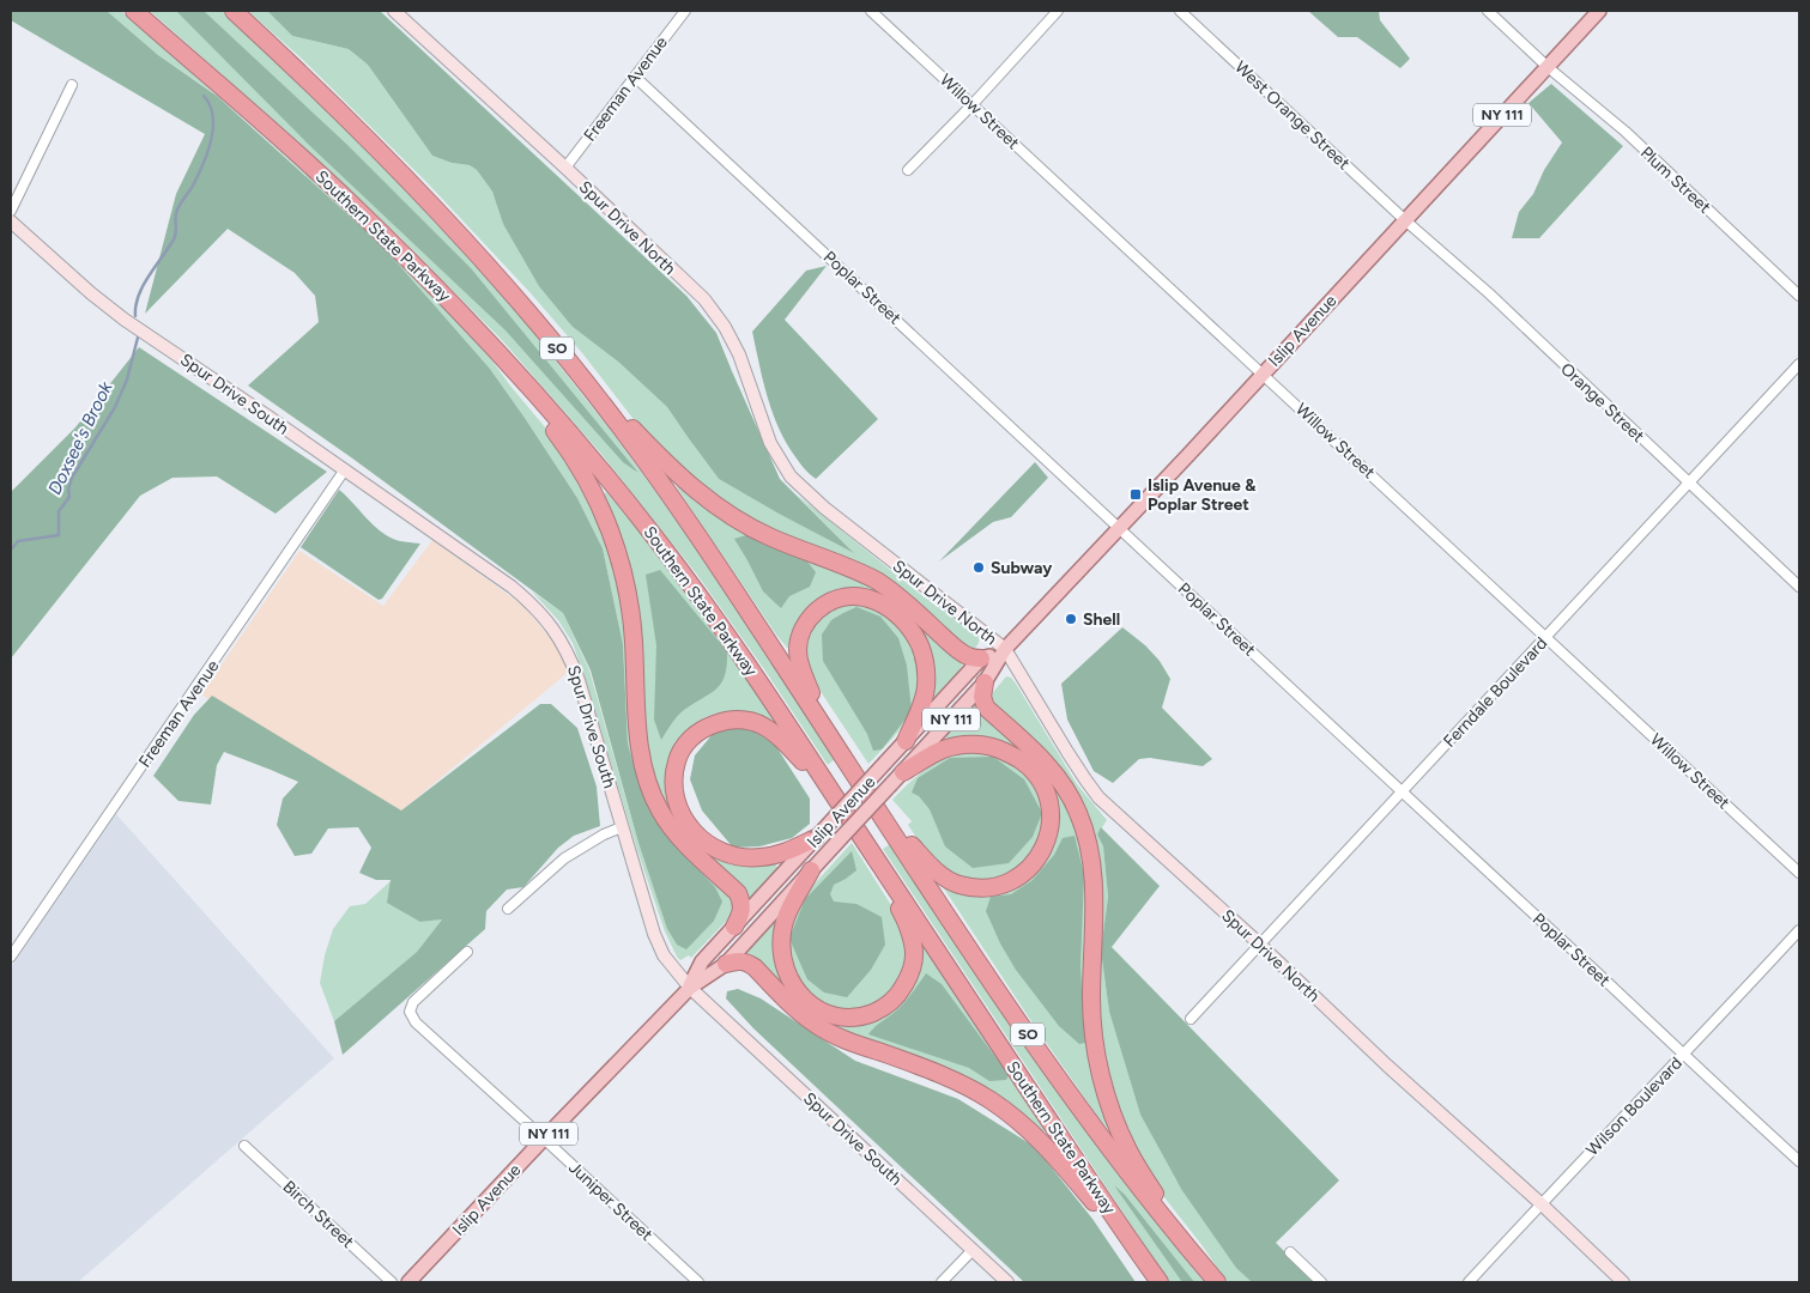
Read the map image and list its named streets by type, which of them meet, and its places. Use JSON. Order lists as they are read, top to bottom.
{
  "streets": {
    "highway": ["Southern State Parkway", "SO"],
    "main road": ["NY 111", "Islip Avenue"],
    "street": [
      "Freeman Avenue",
      "Willow Street",
      "West Orange Street",
      "Plum Street",
      "Spur Drive North",
      "Poplar Street",
      "Spur Drive South",
      "Orange Street",
      "Ferndale Boulevard",
      "Wilson Boulevard",
      "Juniper Street",
      "Birch Street"
    ]
  },
  "crossings": [
    ["Freeman Avenue", "Spur Drive North"],
    ["Freeman Avenue", "Poplar Street"],
    ["Freeman Avenue", "Spur Drive South"],
    ["Willow Street", "Islip Avenue"],
    ["Willow Street", "Ferndale Boulevard"],
    ["West Orange Street", "Islip Avenue"],
    ["West Orange Street", "Orange Street"],
    ["Plum Street", "Islip Avenue"],
    ["Spur Drive North", "Islip Avenue"],
    ["Spur Drive North", "Ferndale Boulevard"],
    ["Spur Drive North", "Wilson Boulevard"],
    ["Poplar Street", "Islip Avenue"],
    ["Poplar Street", "Ferndale Boulevard"],
    ["Poplar Street", "Wilson Boulevard"],
    ["Islip Avenue", "Spur Drive South"],
    ["Islip Avenue", "Orange Street"],
    ["Islip Avenue", "Juniper Street"],
    ["Orange Street", "Ferndale Boulevard"]
  ],
  "water": ["Doxsee's Brook"],
  "places": {
    "transit": ["Islip Avenue & Poplar Street"],
    "other": ["Subway", "Shell"]
  }
}
